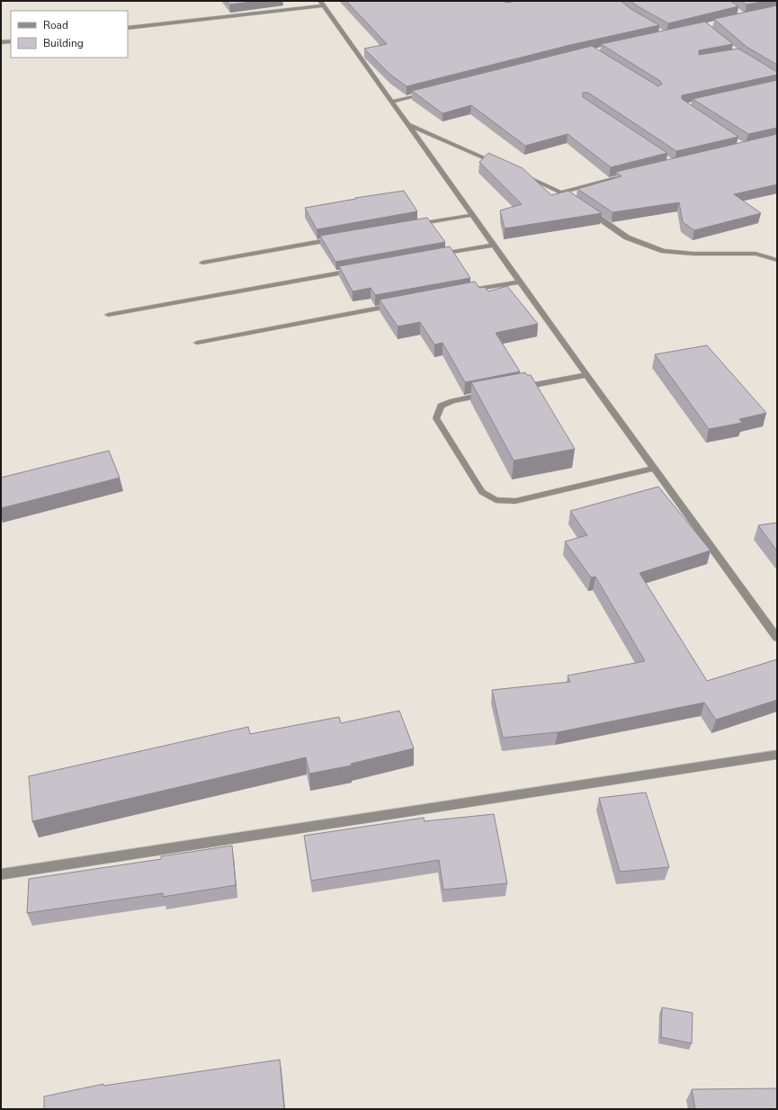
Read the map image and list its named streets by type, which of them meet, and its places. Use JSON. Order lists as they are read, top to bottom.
{
  "legend": ["Road", "Building"]
}
